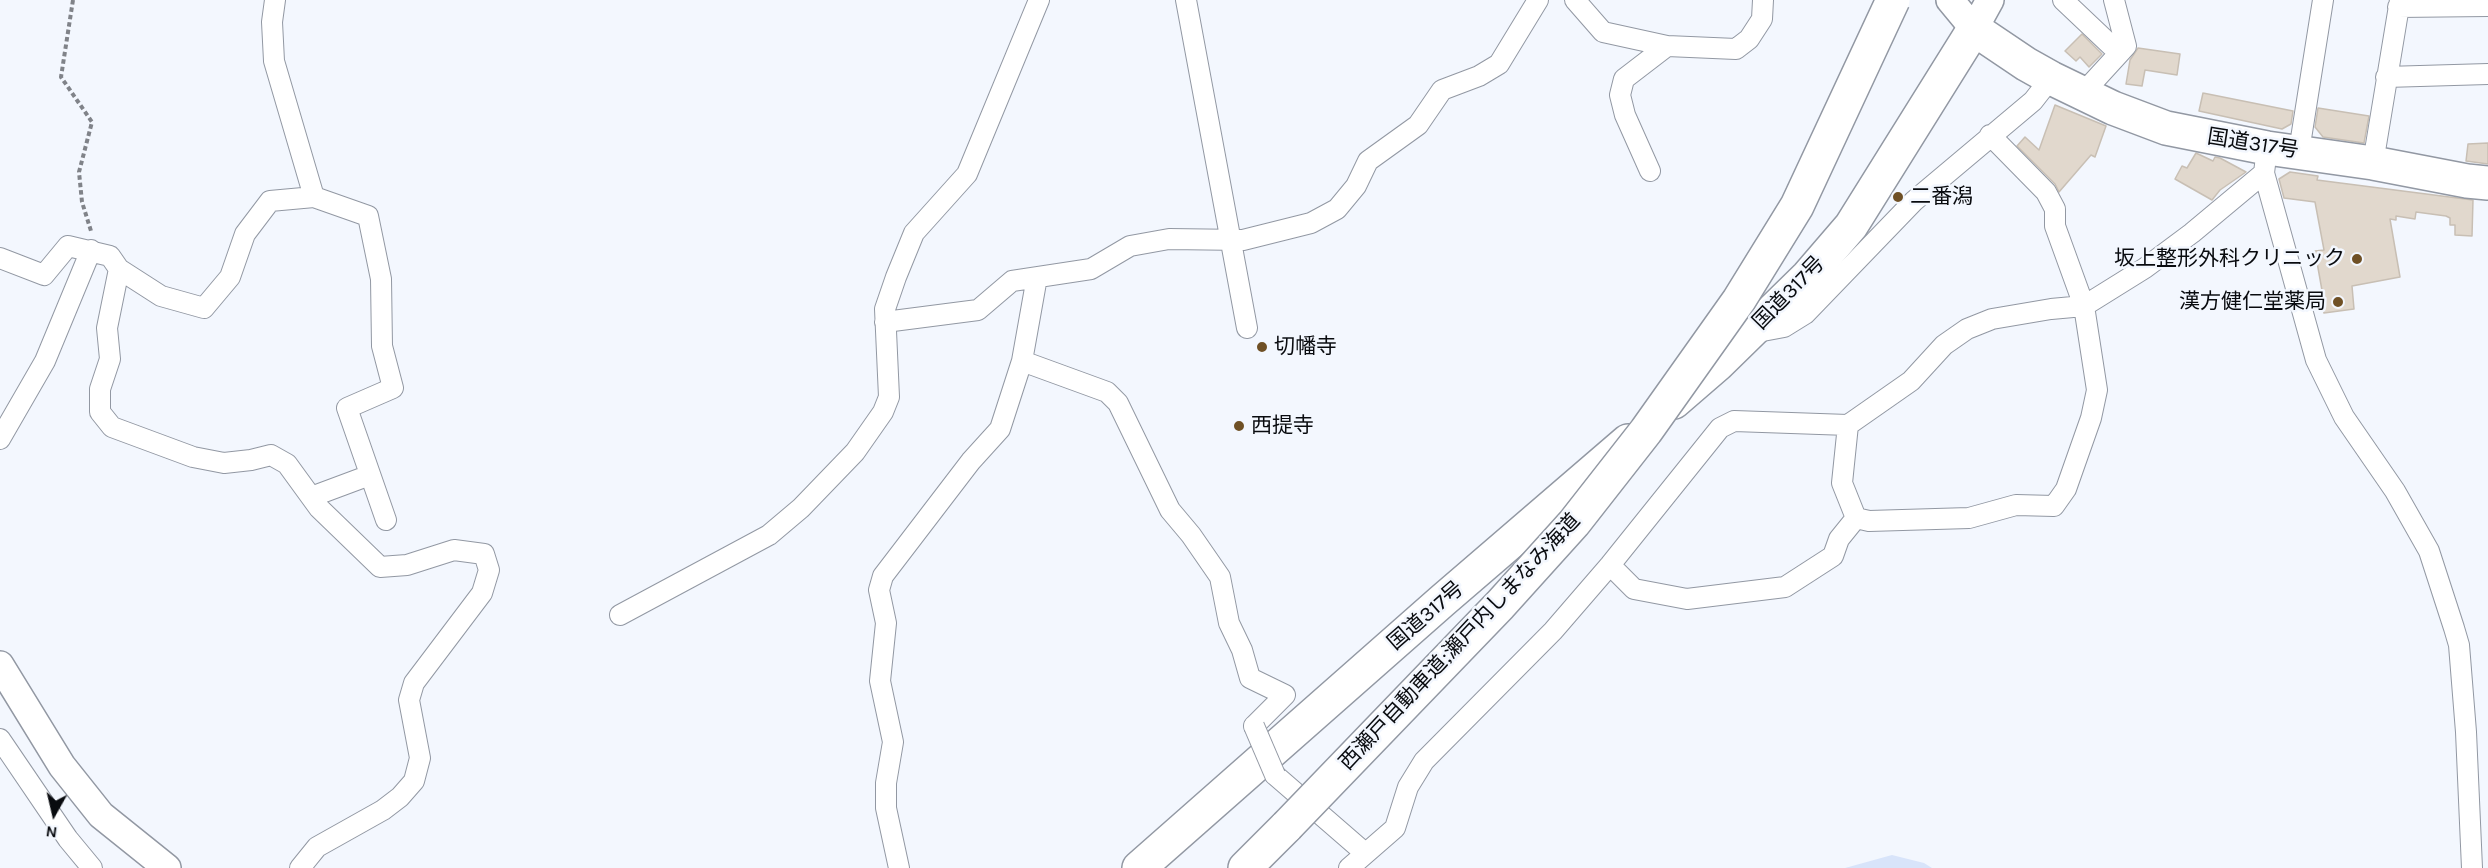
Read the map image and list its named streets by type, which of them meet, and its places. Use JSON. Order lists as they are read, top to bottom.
{
  "streets": {
    "highway": ["国道317号", "西瀬戸自動車道;瀬戸内しまなみ海道"]
  },
  "places": [
    "二番潟",
    "坂上整形外科クリニック",
    "漢方健仁堂薬局",
    "切幡寺",
    "西提寺"
  ],
  "north": "bottom"
}
